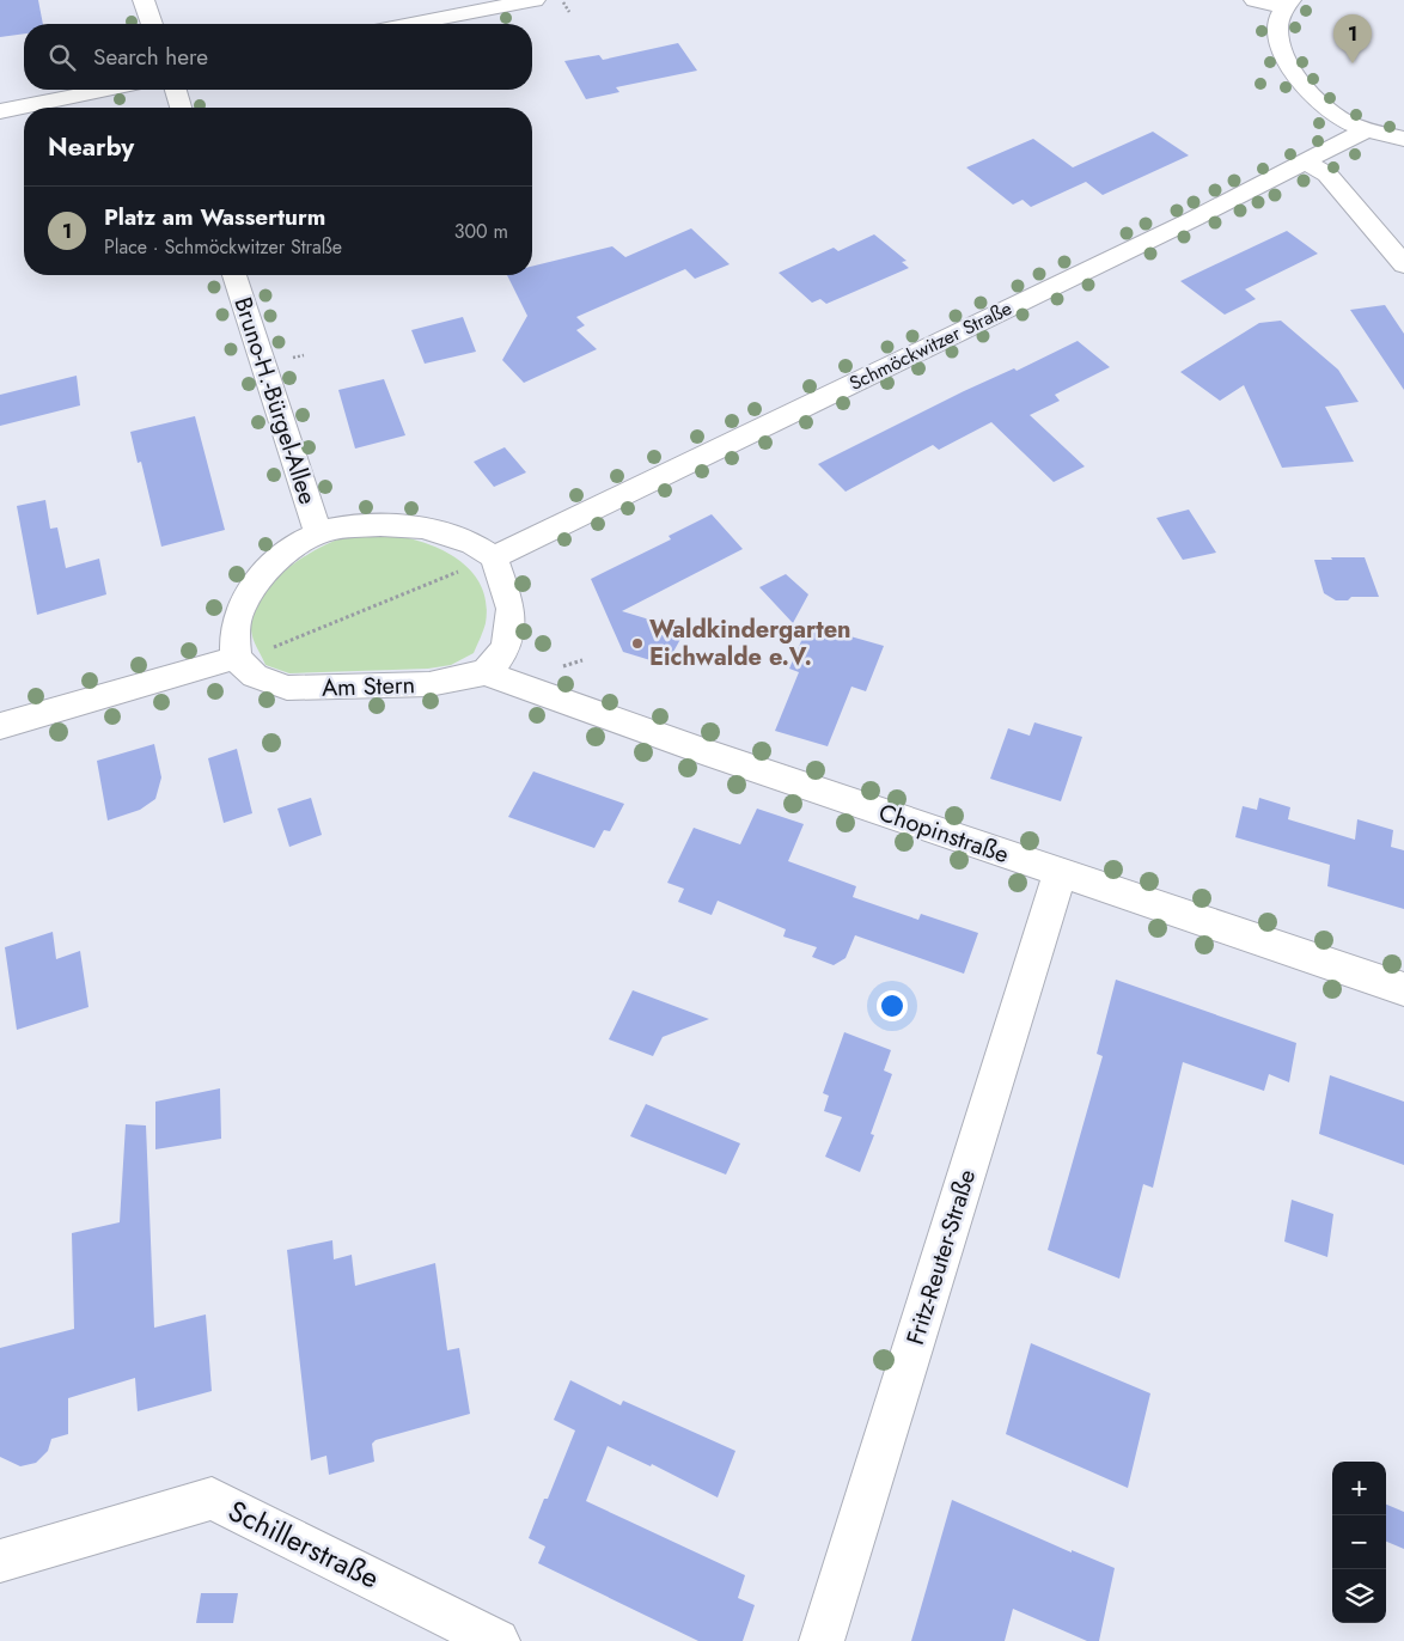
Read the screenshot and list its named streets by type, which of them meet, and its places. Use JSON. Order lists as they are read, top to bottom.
{
  "streets": {
    "street": [
      "Schmöckwitzer Straße",
      "Bruno-H.-Bürgel-Allee",
      "Am Stern",
      "Chopinstraße",
      "Fritz-Reuter-Straße",
      "Schillerstraße"
    ]
  },
  "crossings": [
    ["Am Stern", "Chopinstraße"],
    ["Chopinstraße", "Fritz-Reuter-Straße"]
  ],
  "places": ["Waldkindergarten Eichwalde e.V."],
  "page": {
    "pins": "1",
    "search": "Search here",
    "heading": "Nearby",
    "list": [
      {
        "mark": "1",
        "name": "Platz am Wasserturm",
        "note": "Place · Schmöckwitzer Straße",
        "value": "300 m"
      }
    ],
    "map_buttons": ["+", "−"]
  }
}
